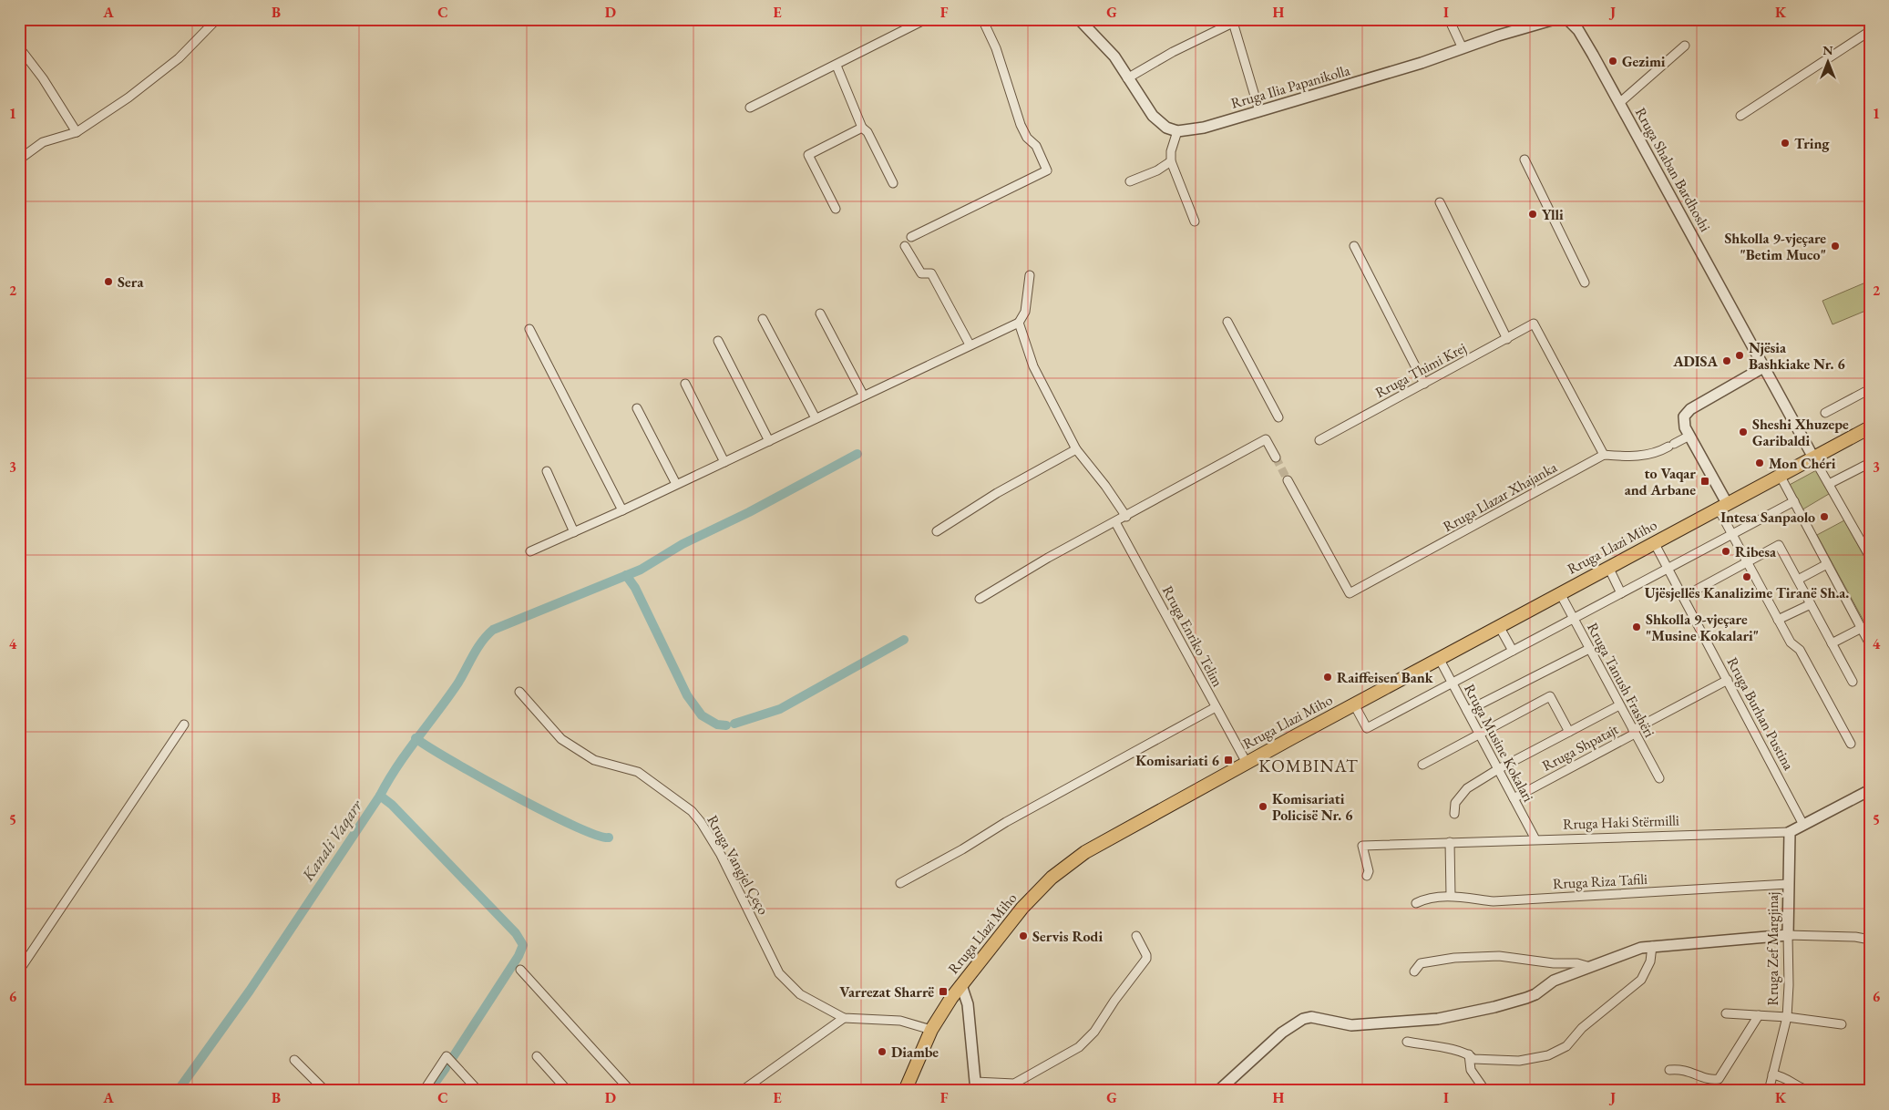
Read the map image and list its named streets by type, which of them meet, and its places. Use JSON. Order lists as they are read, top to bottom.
{
  "streets": {
    "main road": ["Rruga Llazi Miho"],
    "street": [
      "Rruga Ilia Papanikolla",
      "Rruga Shaban Bardhoshi",
      "Rruga Thimi Krej",
      "Rruga Llazar Xhajanka",
      "Rruga Enriko Telim",
      "Rruga Tanush Frashëri",
      "Rruga Burhan Pustina",
      "Rruga Musine Kokalari",
      "Rruga Shpatajt",
      "Rruga Haki Stërmilli",
      "Rruga Vangjel Çeço",
      "Rruga Riza Tafili",
      "Rruga Zef Margjinaj"
    ]
  },
  "crossings": [
    ["Rruga Shaban Bardhoshi", "Rruga Llazi Miho"],
    ["Rruga Thimi Krej", "Rruga Llazar Xhajanka"],
    ["Rruga Llazi Miho", "Rruga Enriko Telim"],
    ["Rruga Llazi Miho", "Rruga Tanush Frashëri"],
    ["Rruga Llazi Miho", "Rruga Burhan Pustina"],
    ["Rruga Llazi Miho", "Rruga Musine Kokalari"],
    ["Rruga Llazi Miho", "Rruga Vangjel Çeço"],
    ["Rruga Tanush Frashëri", "Rruga Shpatajt"],
    ["Rruga Burhan Pustina", "Rruga Shpatajt"],
    ["Rruga Burhan Pustina", "Rruga Haki Stërmilli"],
    ["Rruga Musine Kokalari", "Rruga Shpatajt"],
    ["Rruga Musine Kokalari", "Rruga Haki Stërmilli"],
    ["Rruga Haki Stërmilli", "Rruga Zef Margjinaj"],
    ["Rruga Riza Tafili", "Rruga Zef Margjinaj"]
  ],
  "districts": ["KOMBINAT"],
  "water": ["Kanali Vaqarr"],
  "places": {
    "other": [
      "Gezimi",
      "Tring",
      "Ylli",
      "Shkolla 9-vjeçare \"Betim Muco\"",
      "Sera",
      "Njësia Bashkiake Nr. 6",
      "ADISA",
      "Sheshi Xhuzepe Garibaldi",
      "Mon Chéri",
      "Intesa Sanpaolo",
      "Ribesa",
      "Ujësjellës Kanalizime Tiranë Sh.a.",
      "Shkolla 9-vjeçare \"Musine Kokalari\"",
      "Raiffeisen Bank",
      "Komisariati Policisë Nr. 6",
      "Servis Rodi",
      "Diambe"
    ],
    "transit": ["to Vaqar and Arbane", "Komisariati 6", "Varrezat Sharrë"]
  },
  "north": "top",
  "grid": {
    "columns": [
      "A",
      "B",
      "C",
      "D",
      "E",
      "F",
      "G",
      "H",
      "I",
      "J",
      "K"
    ],
    "rows": [
      "1",
      "2",
      "3",
      "4",
      "5",
      "6"
    ]
  }
}
